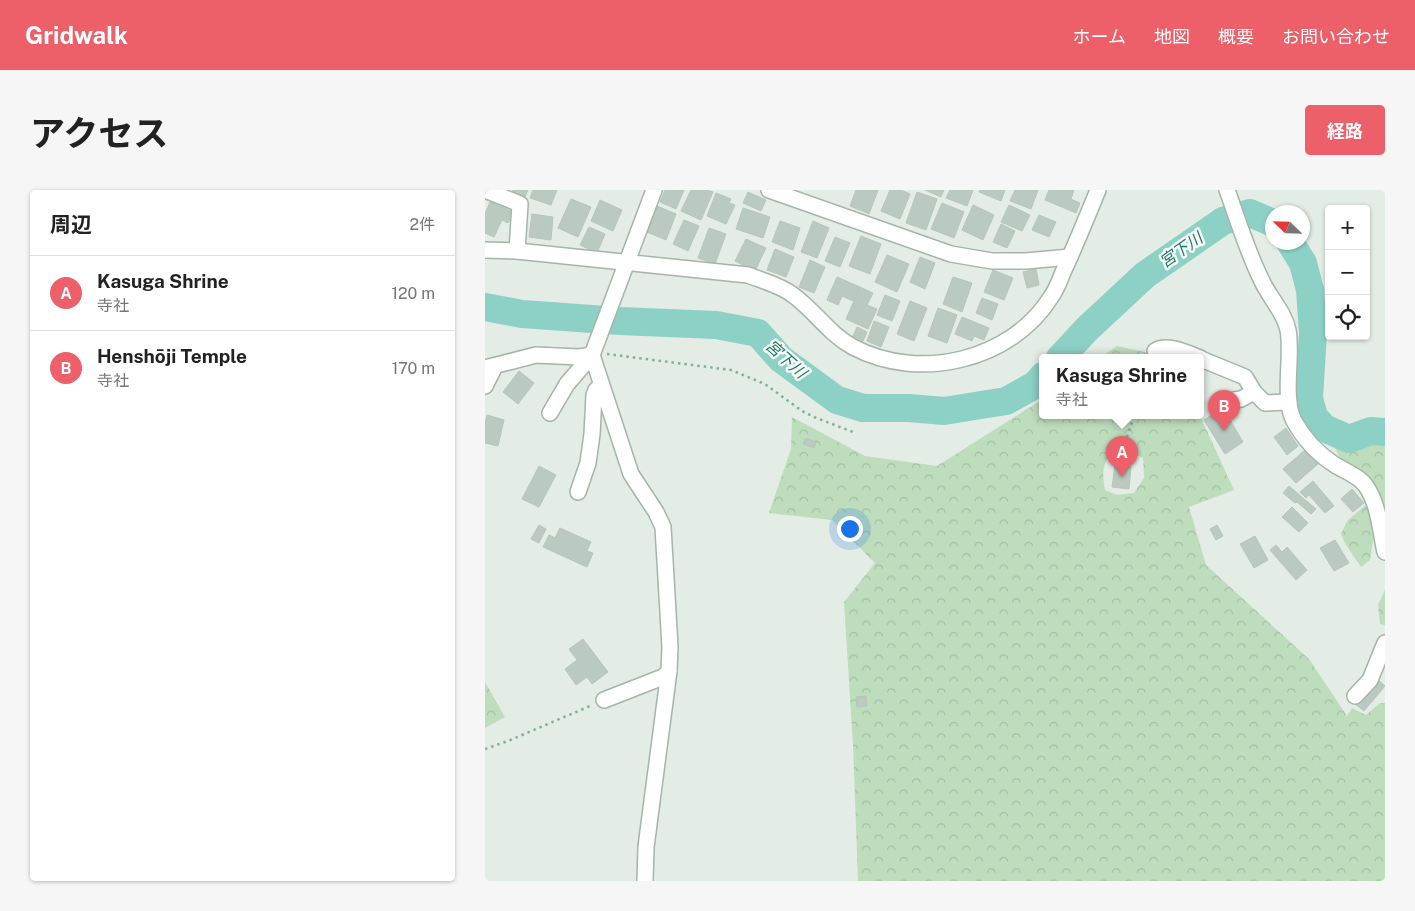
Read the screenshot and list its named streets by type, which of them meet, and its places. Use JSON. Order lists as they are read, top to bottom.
{
  "water": ["宮下川"],
  "north": "top left",
  "page": {
    "header": "Gridwalk",
    "nav": [
      "ホーム",
      "地図",
      "概要",
      "お問い合わせ"
    ],
    "title": "アクセス",
    "buttons": "経路",
    "heading": ["周辺", "2件"],
    "map_buttons": ["+", "−"],
    "list": [
      {
        "mark": "A",
        "name": "Kasuga Shrine",
        "note": "寺社",
        "value": "120 m"
      },
      {
        "mark": "B",
        "name": "Henshōji Temple",
        "note": "寺社",
        "value": "170 m"
      }
    ],
    "popup": ["Kasuga Shrine", "寺社"],
    "pins": ["B", "A"]
  }
}
